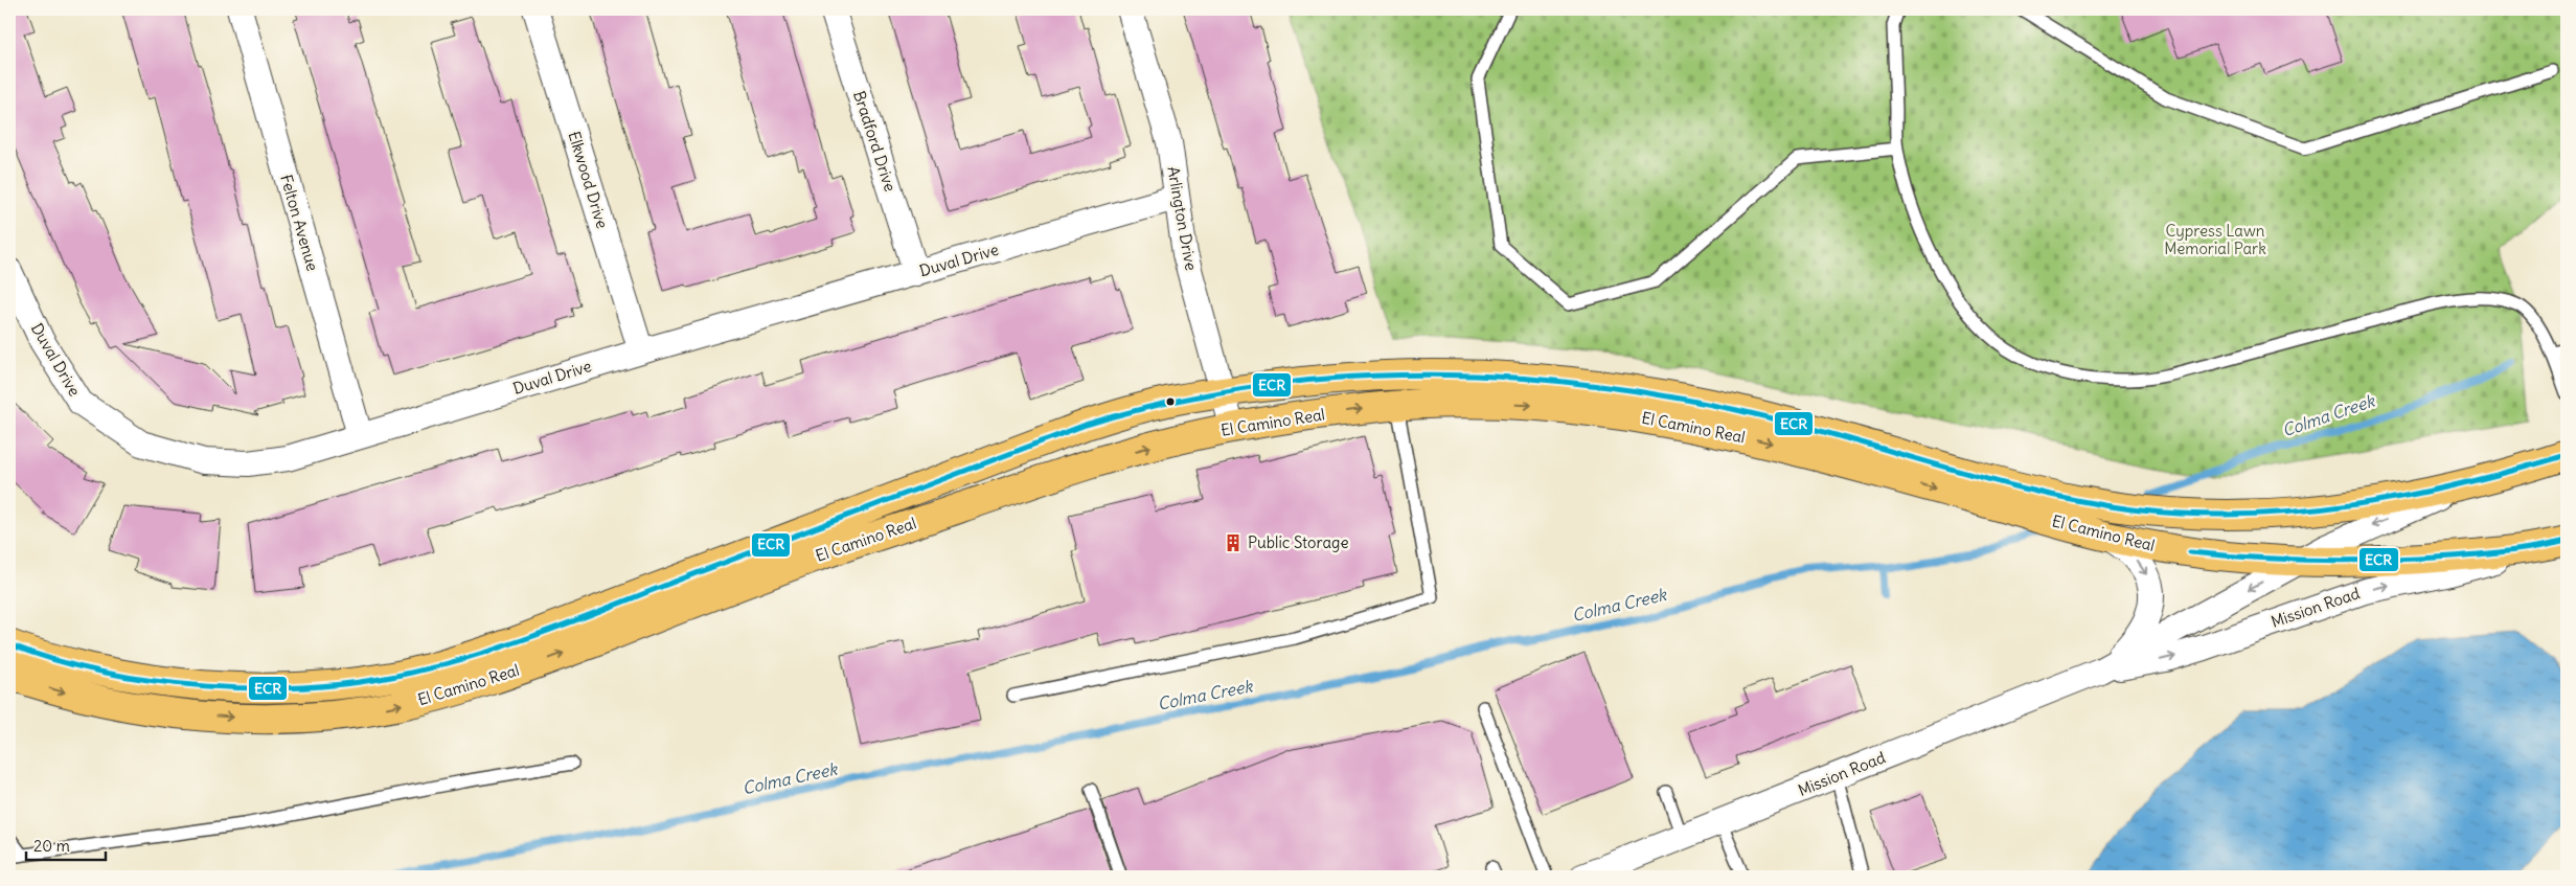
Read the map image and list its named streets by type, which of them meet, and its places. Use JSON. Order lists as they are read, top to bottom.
{
  "streets": {
    "main road": ["El Camino Real"],
    "street": [
      "Bradford Drive",
      "Elkwood Drive",
      "Arlington Drive",
      "Felton Avenue",
      "Duval Drive",
      "Mission Road"
    ]
  },
  "crossings": [
    ["Bradford Drive", "Duval Drive"],
    ["Elkwood Drive", "Duval Drive"],
    ["Arlington Drive", "Duval Drive"],
    ["Arlington Drive", "El Camino Real"],
    ["Felton Avenue", "Duval Drive"],
    ["El Camino Real", "Mission Road"]
  ],
  "water": ["Colma Creek"],
  "parks": ["Cypress Lawn Memorial Park"],
  "places": {
    "building": ["Public Storage"]
  },
  "lines": ["transit line ECR"],
  "scale_bar": "20 m"
}
